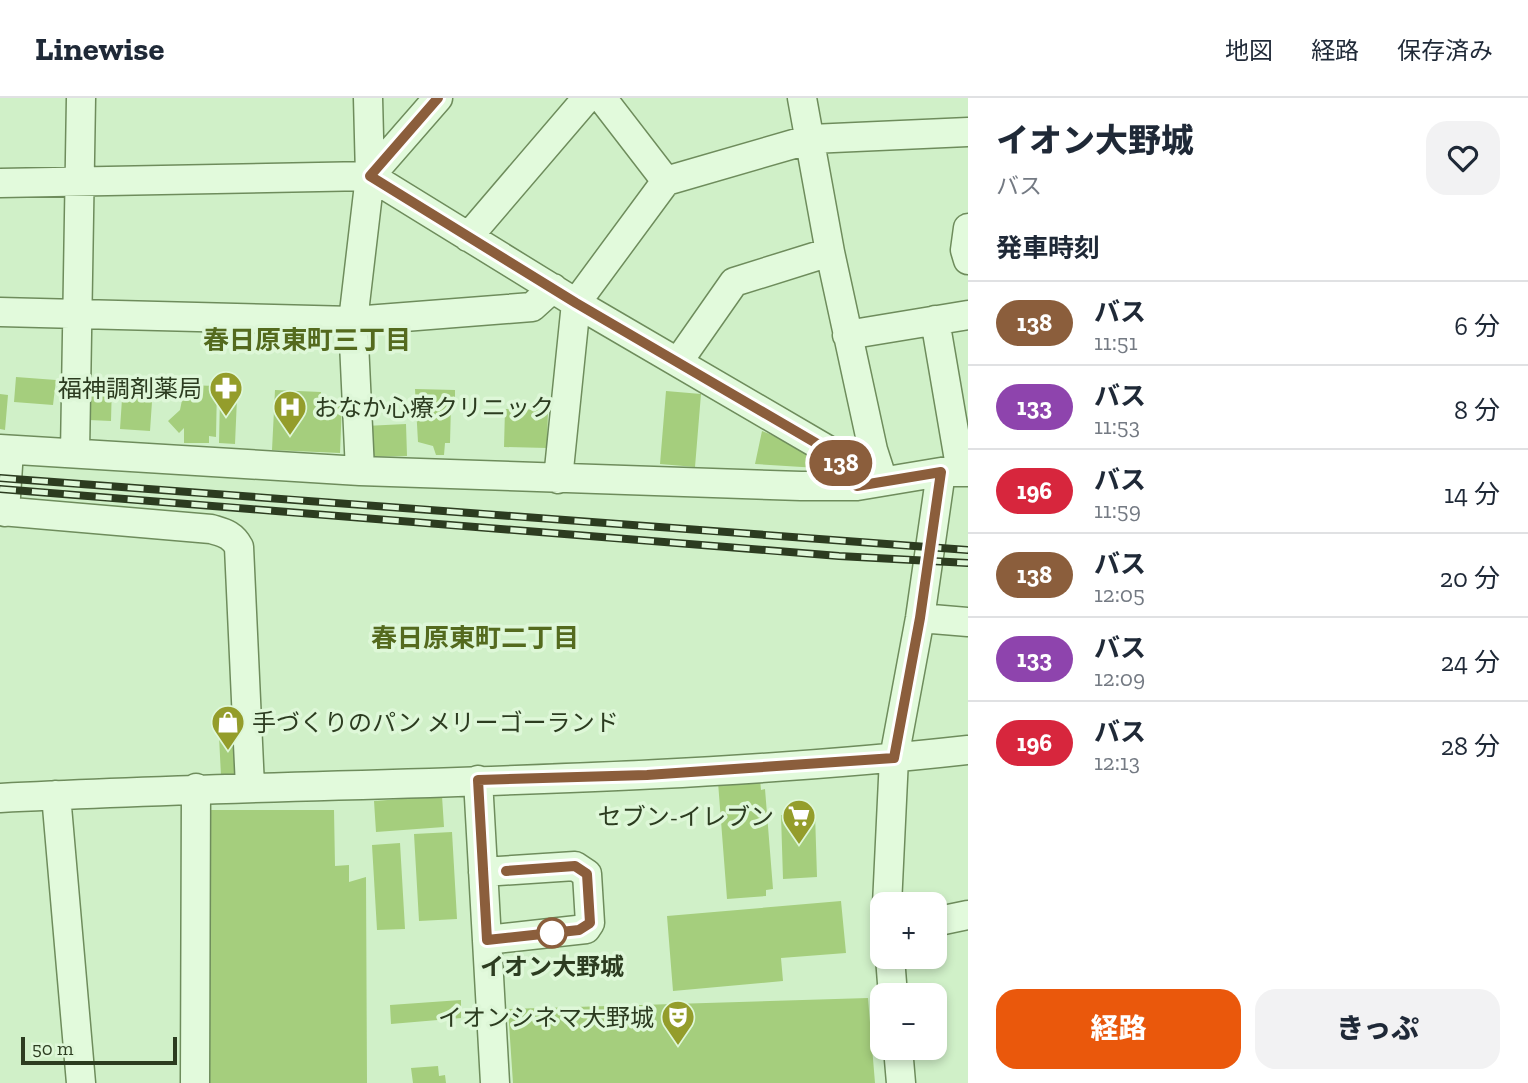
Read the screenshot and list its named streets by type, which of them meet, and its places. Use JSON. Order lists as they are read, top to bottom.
{
  "districts": ["春日原東町三丁目", "春日原東町二丁目"],
  "places": {
    "pharmacy": ["福神調剤薬局"],
    "hospital": ["おなか心療クリニック"],
    "shop": ["手づくりのパン メリーゴーランド"],
    "supermarket": ["セブン-イレブン"],
    "other": ["イオン大野城"],
    "theatre": ["イオンシネマ大野城"]
  },
  "lines": ["bus line 138"],
  "scale_bar": "50 m",
  "page": {
    "header": "Linewise",
    "nav": ["地図", "経路", "保存済み"],
    "on_map": "138",
    "heading": [
      ["イオン大野城", "バス"],
      "発車時刻"
    ],
    "list": [
      {
        "mark": "138",
        "name": "バス",
        "note": "11:51",
        "value": "6 分"
      },
      {
        "mark": "133",
        "name": "バス",
        "note": "11:53",
        "value": "8 分"
      },
      {
        "mark": "196",
        "name": "バス",
        "note": "11:59",
        "value": "14 分"
      },
      {
        "mark": "138",
        "name": "バス",
        "note": "12:05",
        "value": "20 分"
      },
      {
        "mark": "133",
        "name": "バス",
        "note": "12:09",
        "value": "24 分"
      },
      {
        "mark": "196",
        "name": "バス",
        "note": "12:13",
        "value": "28 分"
      }
    ],
    "map_buttons": ["+", "−"],
    "buttons": ["経路", "きっぷ"],
    "scale": "50 m"
  }
}
